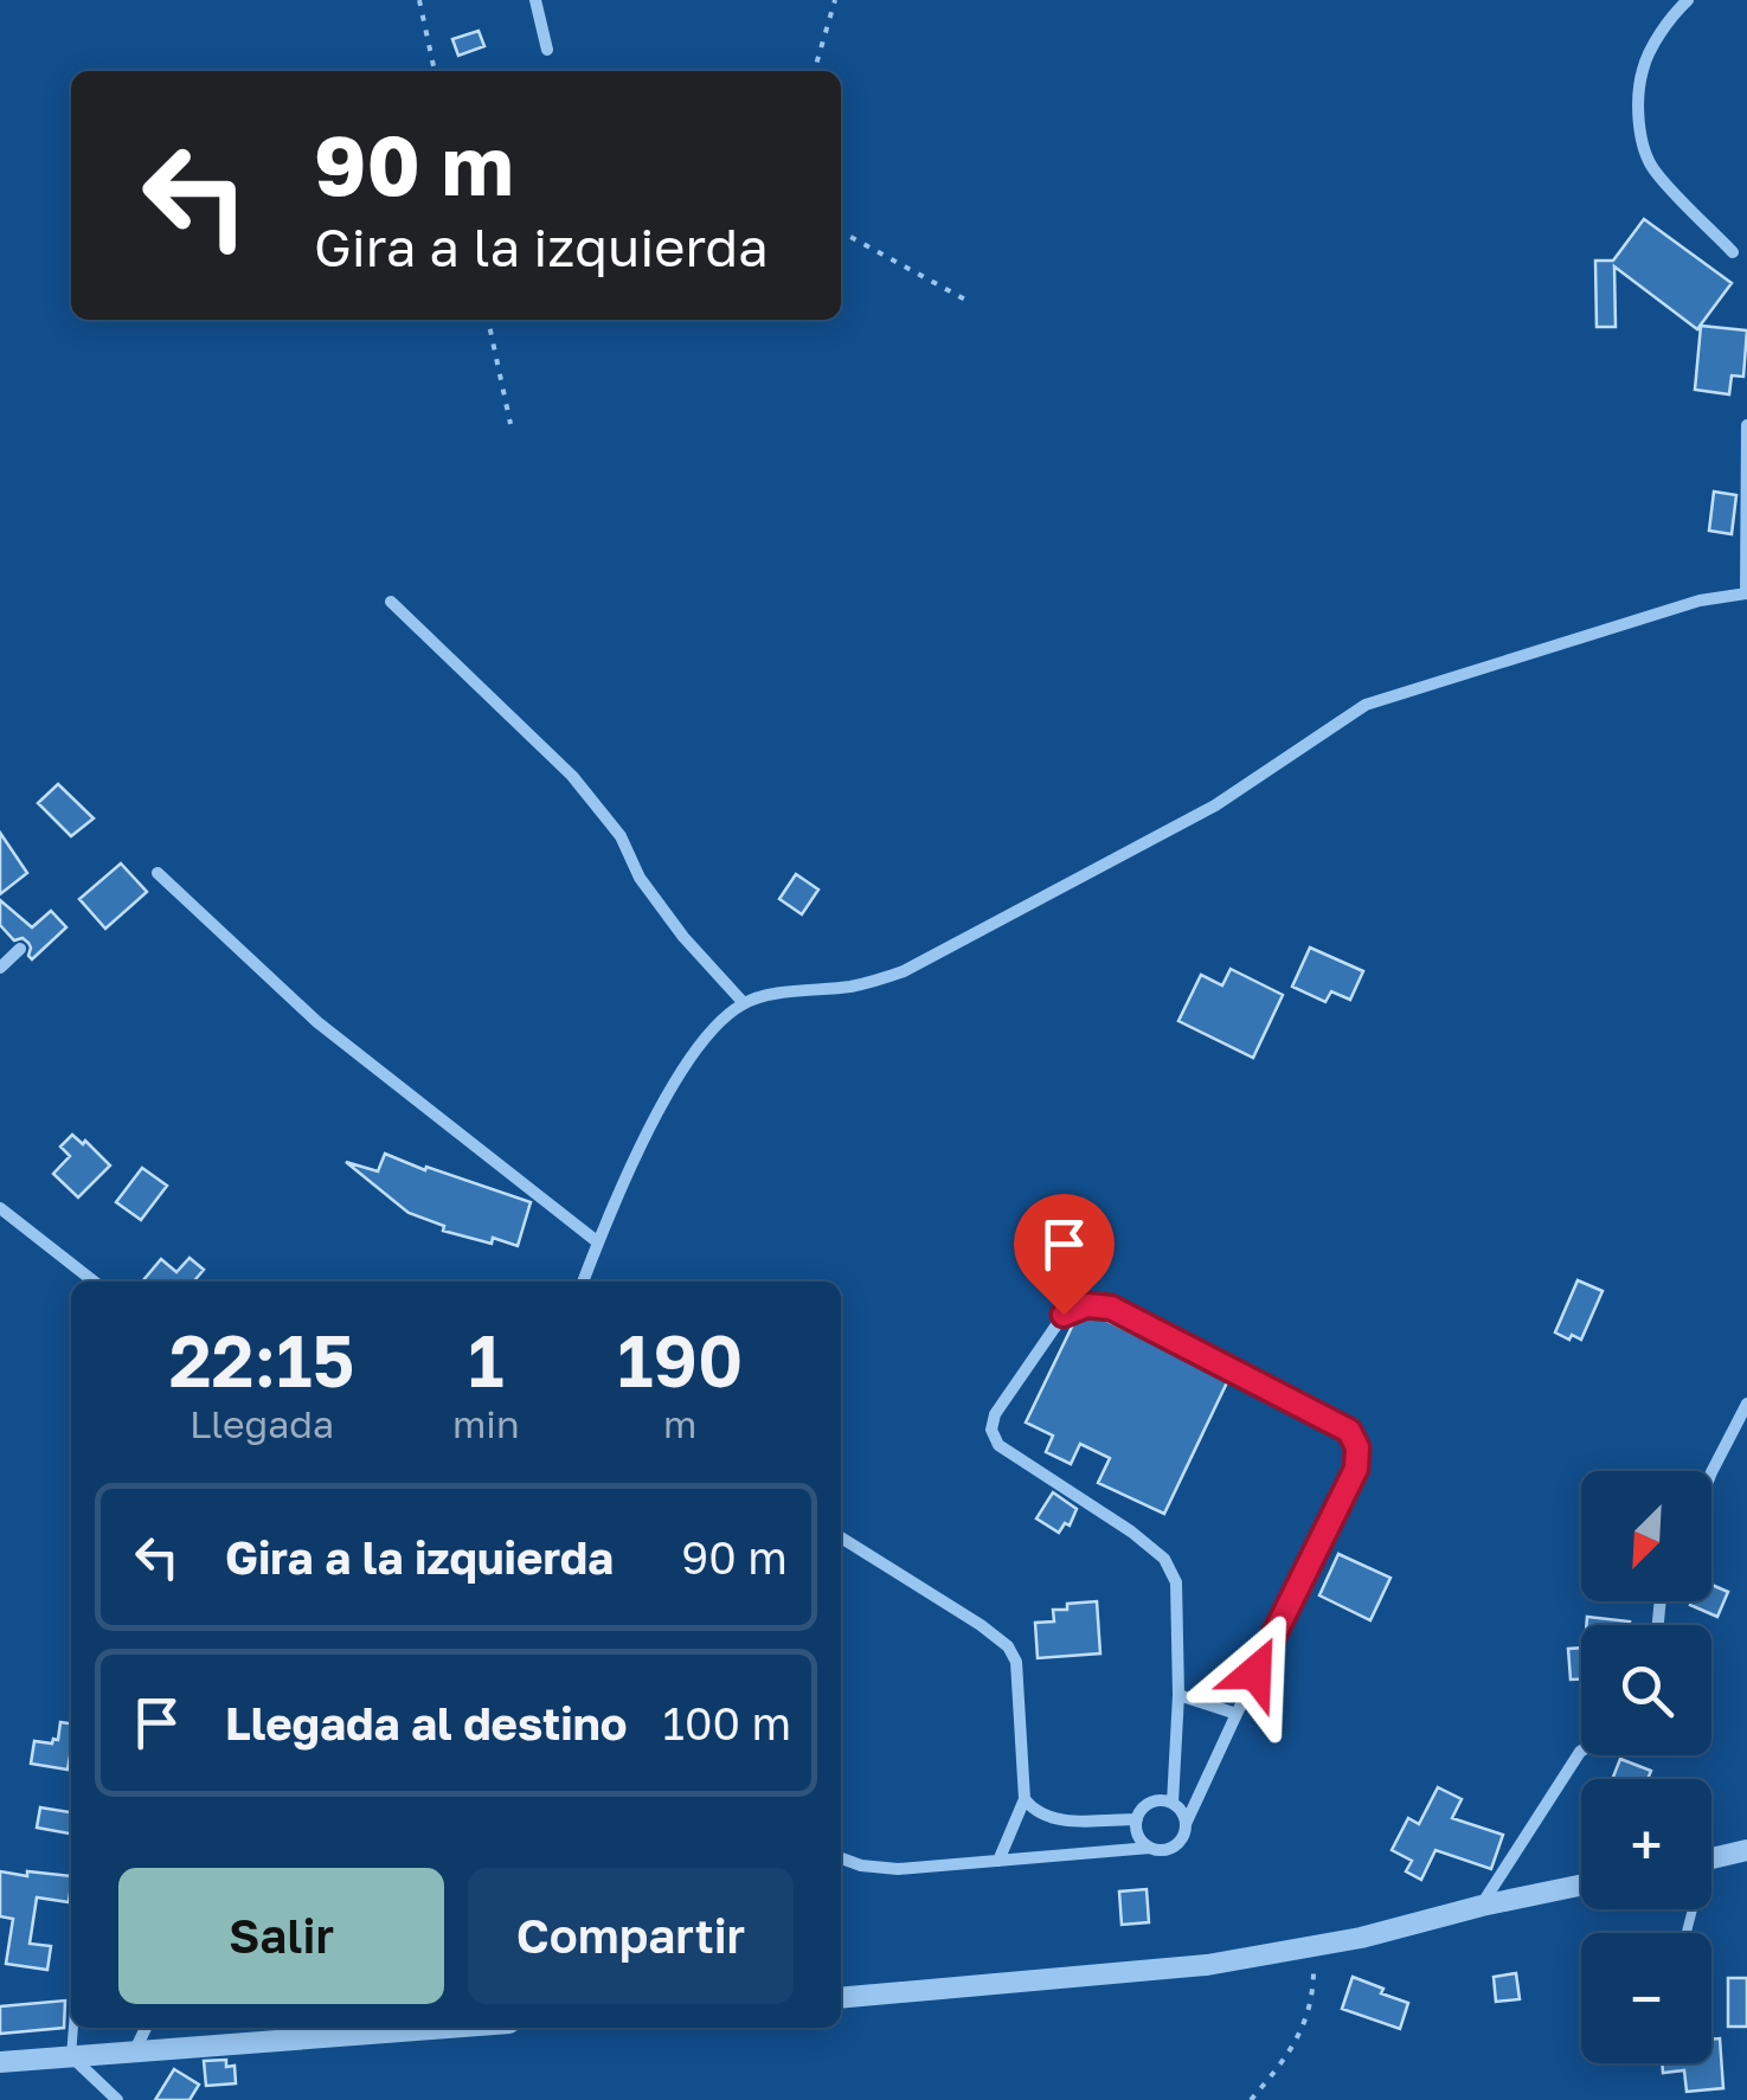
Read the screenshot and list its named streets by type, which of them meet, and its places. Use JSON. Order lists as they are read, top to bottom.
{
  "north": "bottom left",
  "page": {
    "turn": ["90 m", "Gira a la izquierda"],
    "eta": [
      "22:15",
      "Llegada",
      "1",
      "min",
      "190",
      "m"
    ],
    "map_buttons": ["+", "−"],
    "list": [
      {
        "name": "Gira a la izquierda",
        "value": "90 m"
      },
      {
        "name": "Llegada al destino",
        "value": "100 m"
      }
    ],
    "buttons": ["Salir", "Compartir"]
  }
}
